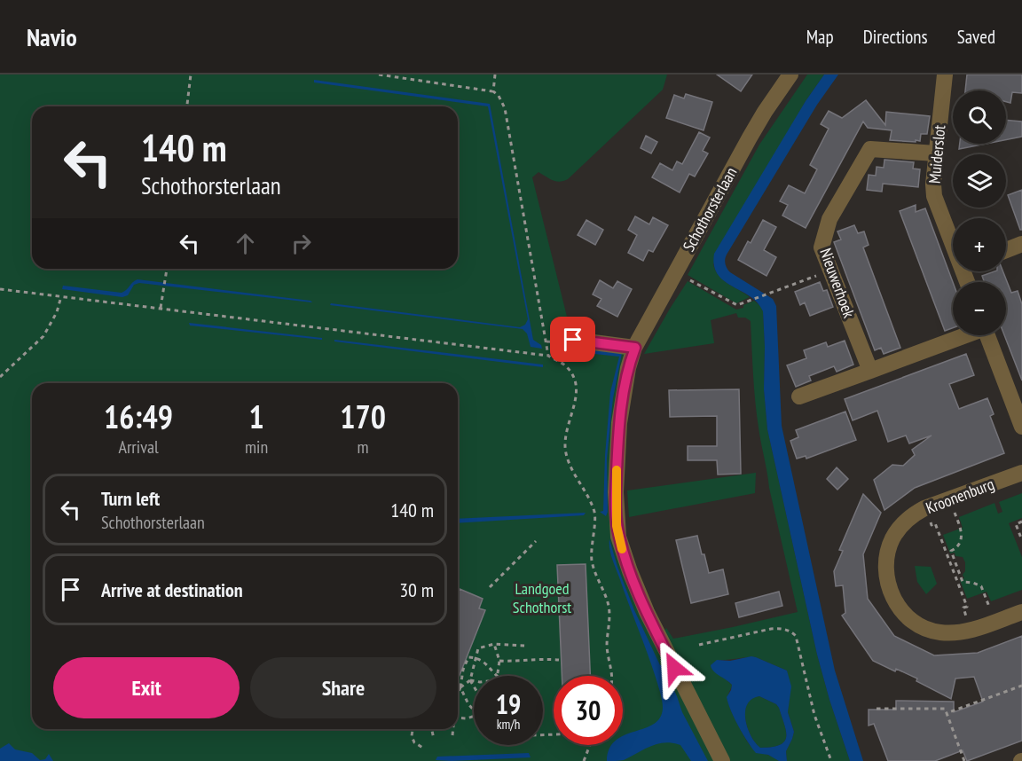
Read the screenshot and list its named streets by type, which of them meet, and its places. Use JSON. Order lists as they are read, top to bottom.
{
  "streets": {
    "street": [
      "Muiderslot",
      "Schothorsterlaan",
      "Nieuwerhoek",
      "Kroonenburg"
    ]
  },
  "crossings": [
    ["Muiderslot", "Nieuwerhoek"]
  ],
  "parks": ["Landgoed Schothorst"],
  "page": {
    "header": "Navio",
    "nav": ["Map", "Directions", "Saved"],
    "map_buttons": ["+", "−"],
    "turn": ["140 m", "Schothorsterlaan"],
    "eta": [
      "16:49",
      "Arrival",
      "1",
      "min",
      "170",
      "m"
    ],
    "list": [
      {
        "name": "Turn left",
        "note": "Schothorsterlaan",
        "value": "140 m"
      },
      {
        "name": "Arrive at destination",
        "value": "30 m"
      }
    ],
    "buttons": ["Exit", "Share"],
    "speed": "19 km/h",
    "limit": "30"
  }
}
